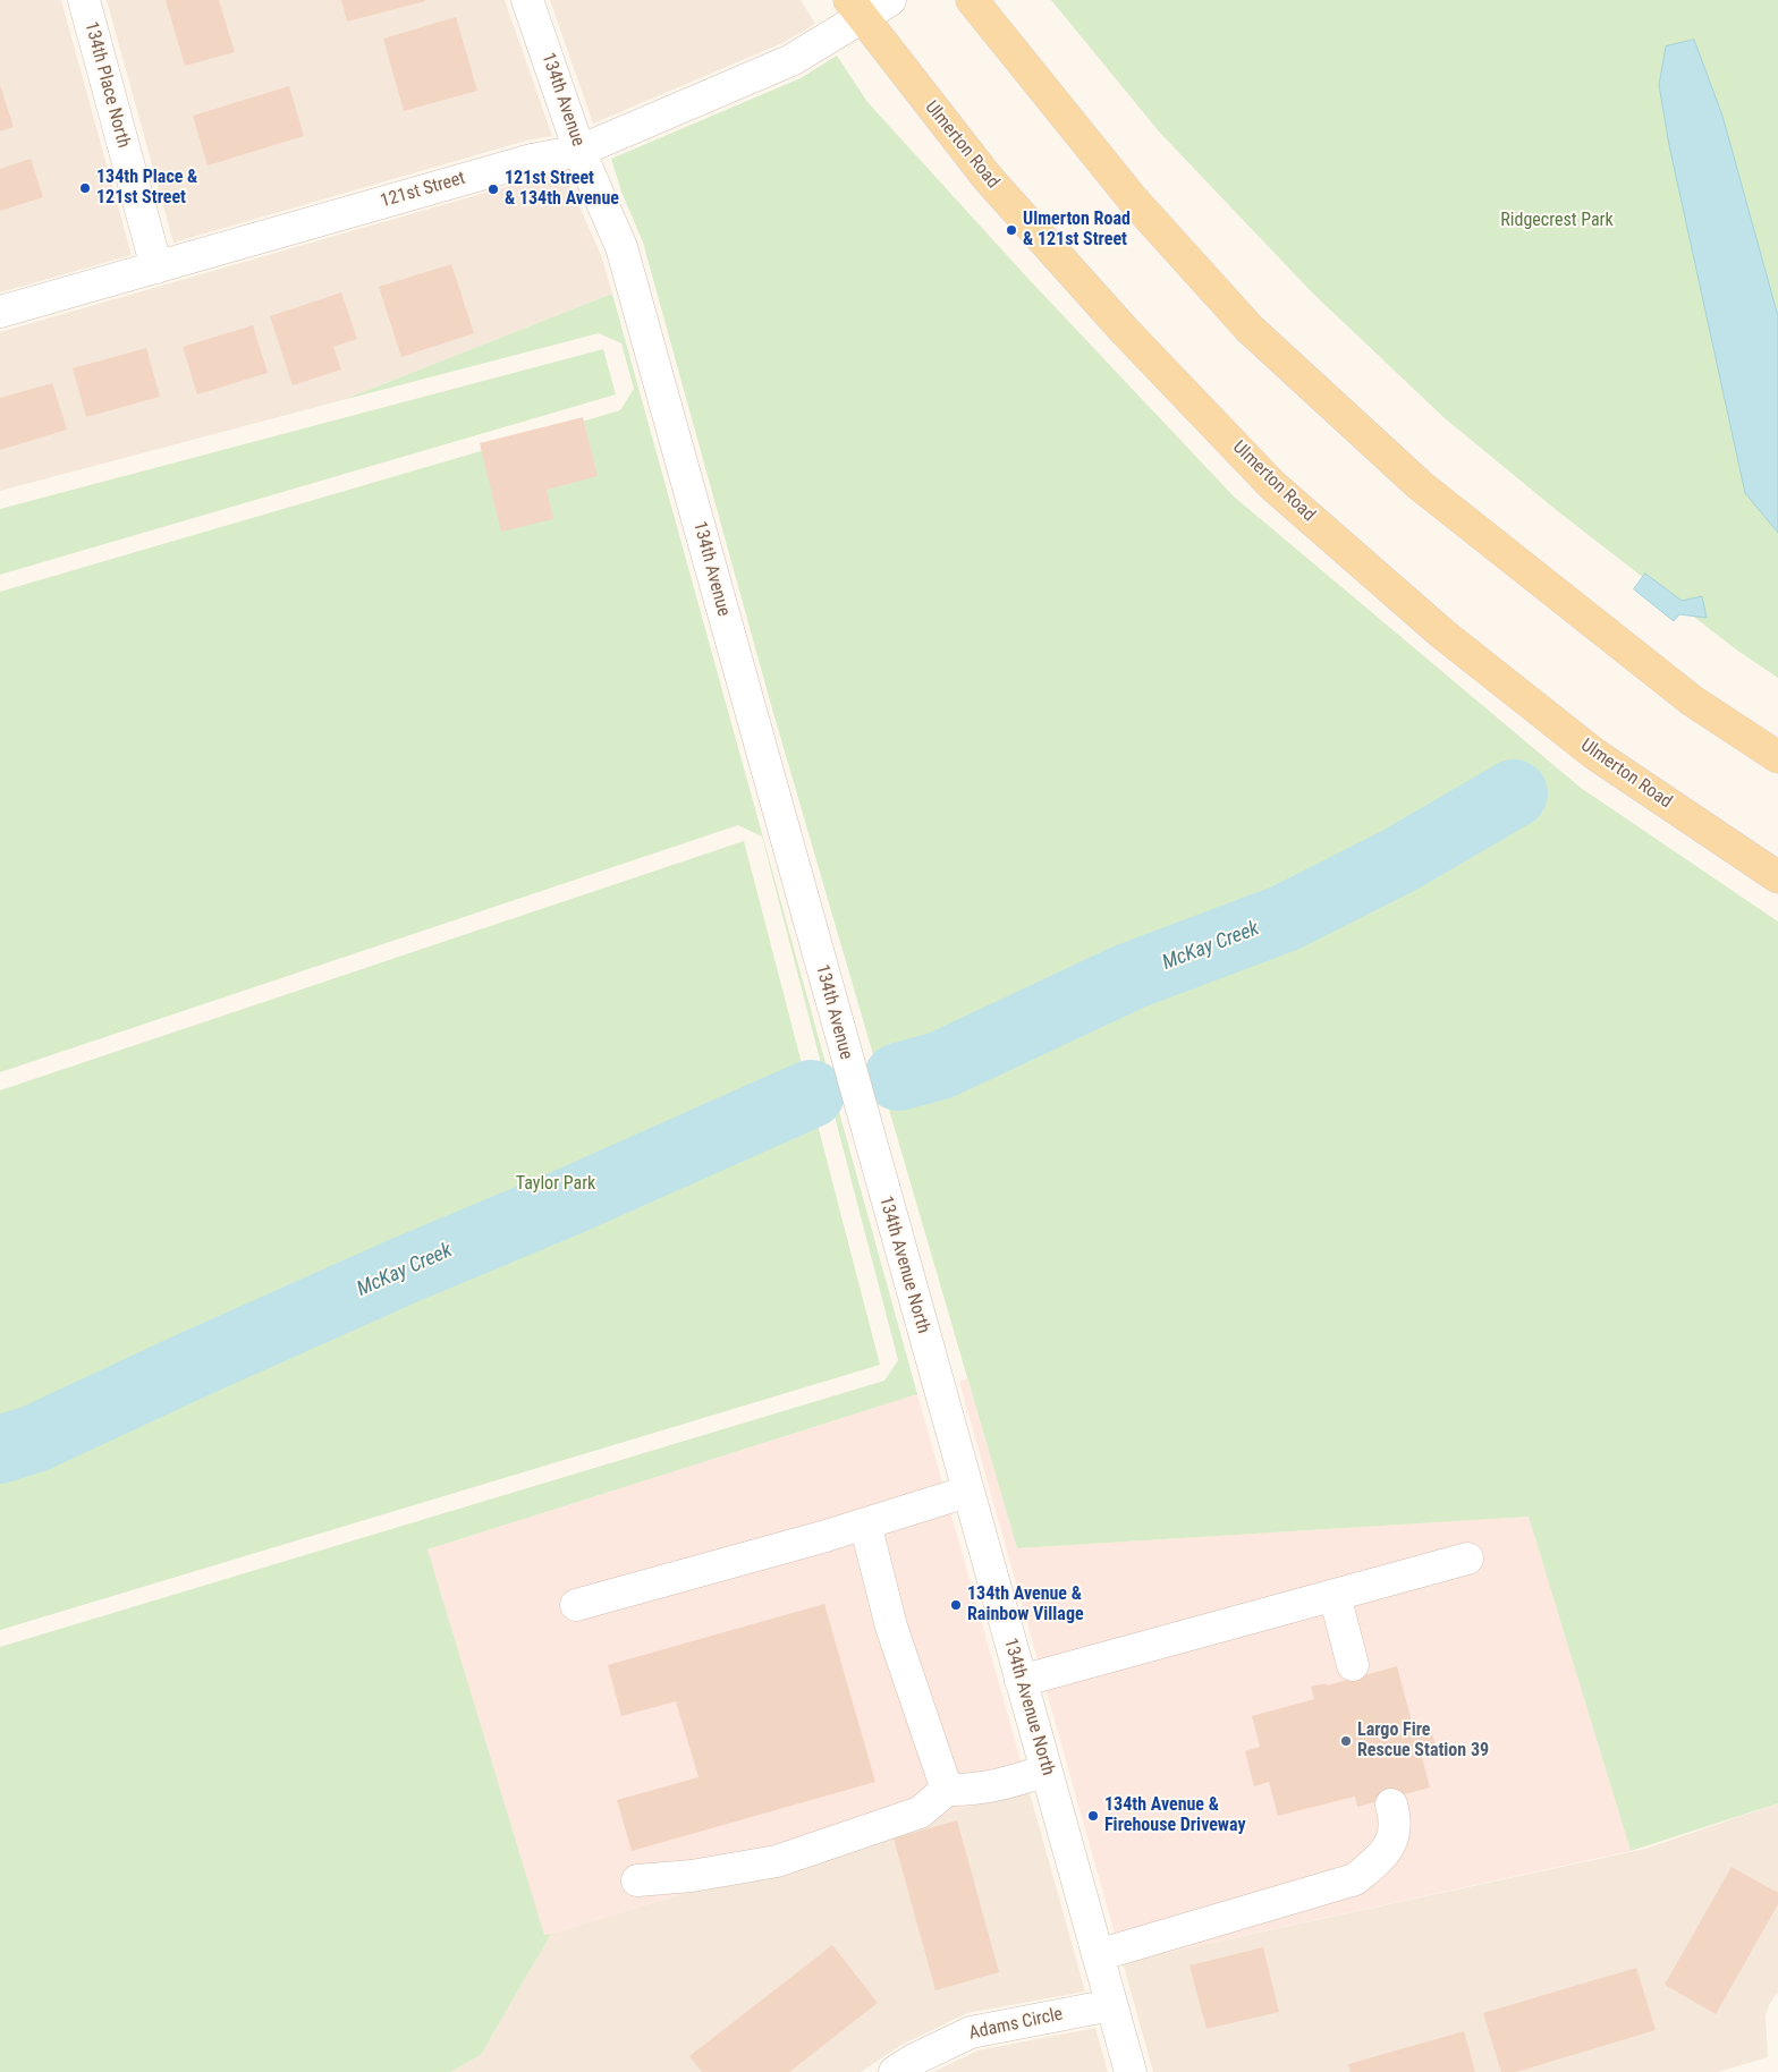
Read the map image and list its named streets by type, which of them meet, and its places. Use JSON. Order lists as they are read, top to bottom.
{
  "streets": {
    "main road": ["Ulmerton Road"],
    "street": [
      "134th Place North",
      "134th Avenue",
      "121st Street",
      "134th Avenue North",
      "Adams Circle"
    ]
  },
  "crossings": [
    ["134th Place North", "121st Street"],
    ["134th Avenue", "121st Street"],
    ["134th Avenue", "134th Avenue North"],
    ["Ulmerton Road", "121st Street"],
    ["134th Avenue North", "Adams Circle"]
  ],
  "water": ["McKay Creek"],
  "parks": ["Ridgecrest Park", "Taylor Park"],
  "places": [
    "134th Place & 121st Street",
    "121st Street & 134th Avenue",
    "Ulmerton Road & 121st Street",
    "134th Avenue & Rainbow Village",
    "Largo Fire Rescue Station 39",
    "134th Avenue & Firehouse Driveway"
  ]
}
